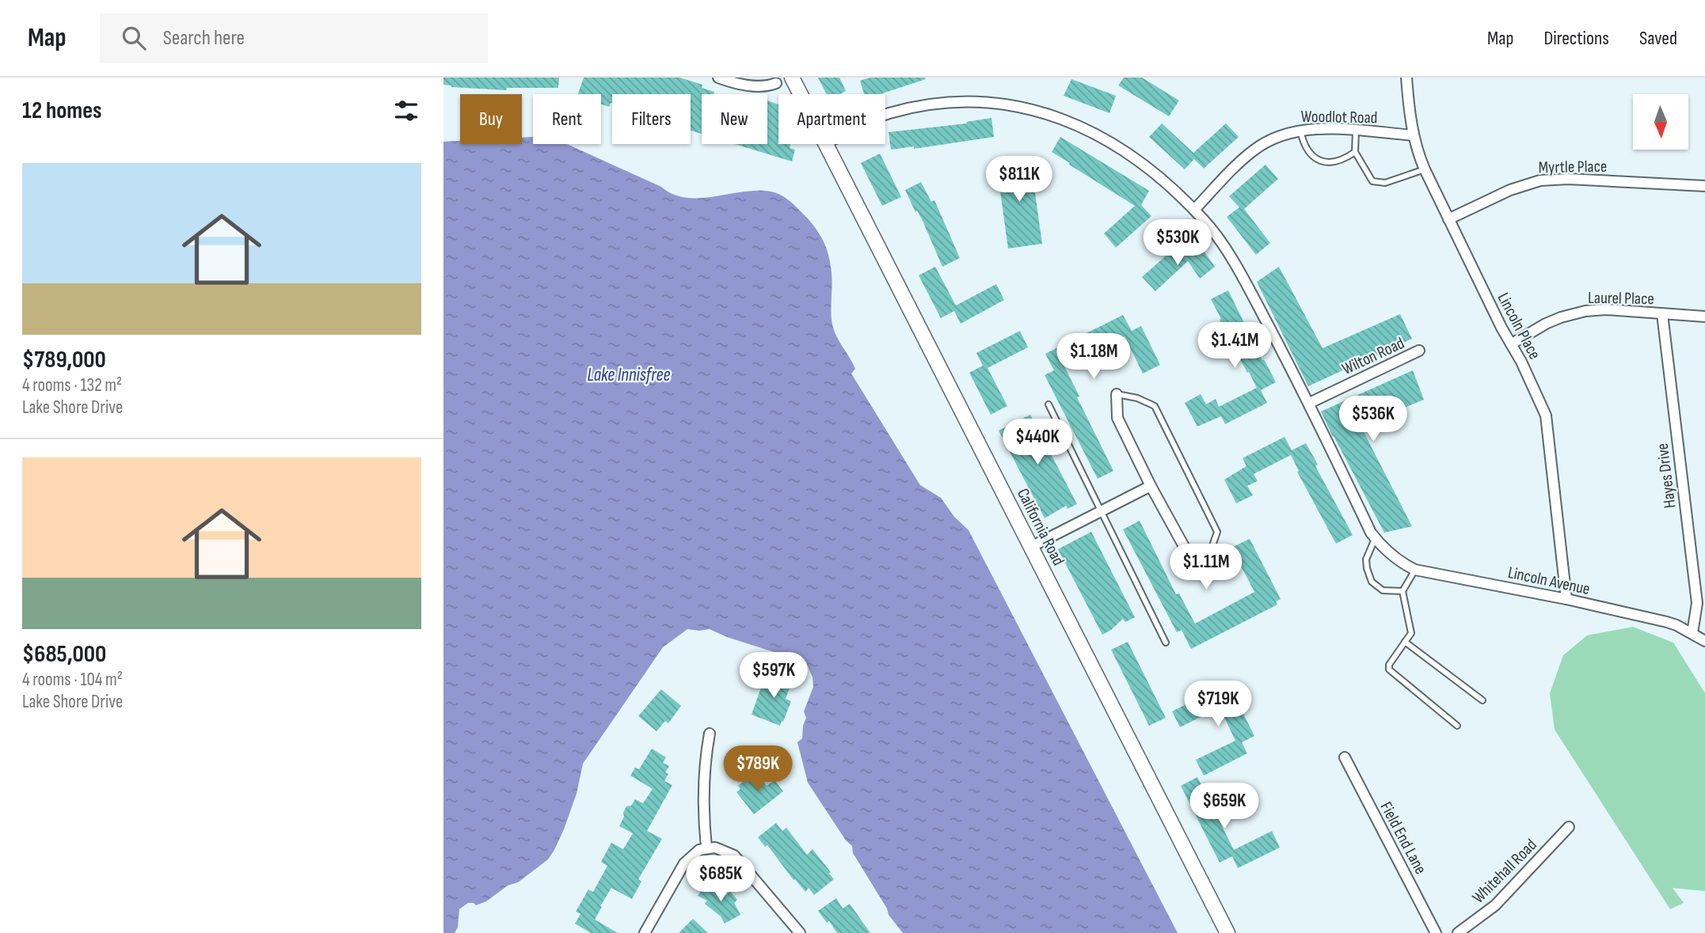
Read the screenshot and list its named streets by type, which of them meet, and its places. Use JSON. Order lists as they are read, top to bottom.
{
  "streets": {
    "main road": ["California Road"],
    "street": [
      "Woodlot Road",
      "Myrtle Place",
      "Laurel Place",
      "Lincoln Place",
      "Wilton Road",
      "Hayes Drive",
      "Lincoln Avenue",
      "Field End Lane",
      "Whitehall Road"
    ]
  },
  "crossings": [
    ["Woodlot Road", "Lincoln Place"],
    ["Woodlot Road", "Lincoln Avenue"],
    ["Myrtle Place", "Lincoln Place"],
    ["Laurel Place", "Lincoln Place"],
    ["Laurel Place", "Hayes Drive"],
    ["Lincoln Place", "Lincoln Avenue"],
    ["Wilton Road", "Lincoln Avenue"],
    ["Hayes Drive", "Lincoln Avenue"]
  ],
  "water": ["Lake Innisfree"],
  "north": "bottom",
  "page": {
    "header": "Map",
    "search": "Search here",
    "nav": ["Map", "Directions", "Saved"],
    "heading": "12 homes",
    "chip": [
      "Buy",
      "Rent",
      "Filters",
      "New",
      "Apartment"
    ],
    "list": [
      {
        "name": "$789,000",
        "note": "4 rooms · 132 m² · Lake Shore Drive"
      },
      {
        "name": "$685,000",
        "note": "4 rooms · 104 m² · Lake Shore Drive"
      }
    ],
    "price": [
      "$811K",
      "$530K",
      "$1.41M",
      "$1.18M",
      "$536K",
      "$440K",
      "$1.11M",
      "$597K",
      "$719K",
      "$789K",
      "$659K",
      "$685K"
    ]
  }
}
